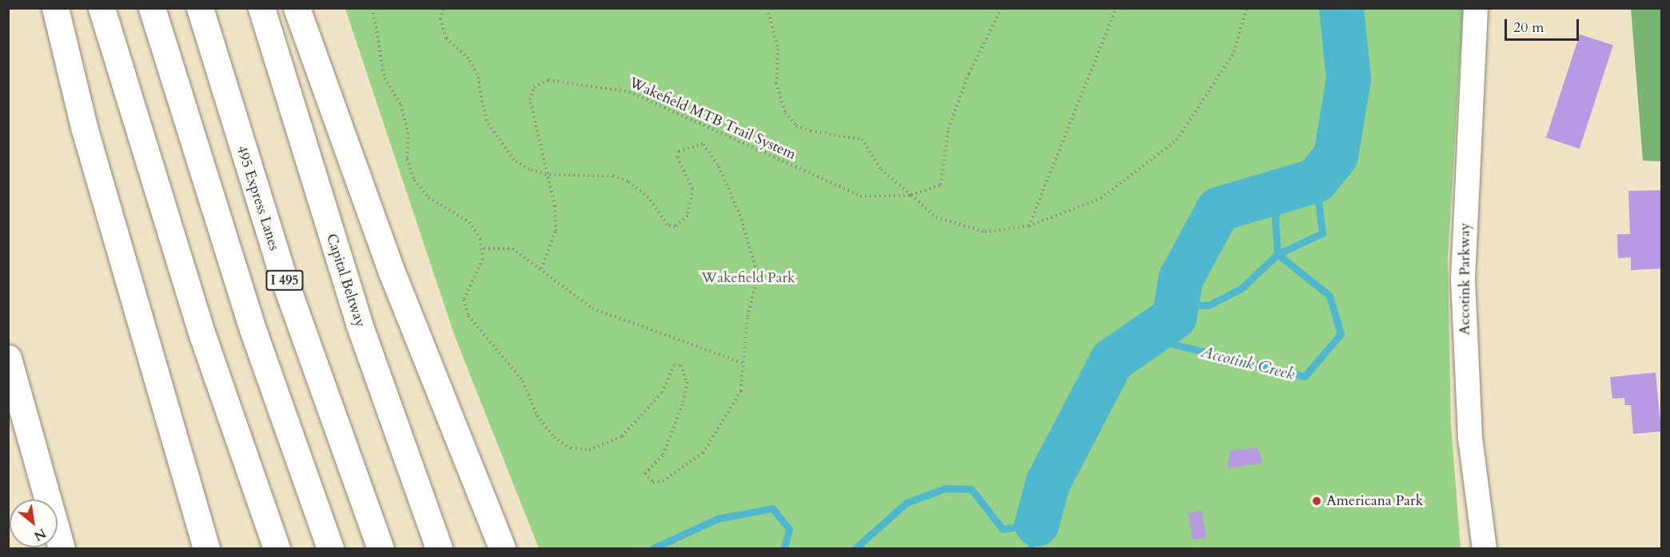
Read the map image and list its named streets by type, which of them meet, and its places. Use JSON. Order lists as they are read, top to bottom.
{
  "streets": {
    "main road": ["495 Express Lanes", "I 495", "Capital Beltway"],
    "street": ["Accotink Parkway"],
    "path": ["Wakefield MTB Trail System"]
  },
  "water": ["Accotink Creek"],
  "parks": ["Wakefield Park"],
  "places": ["Americana Park"],
  "scale_bar": "20 m",
  "north": "bottom right"
}
